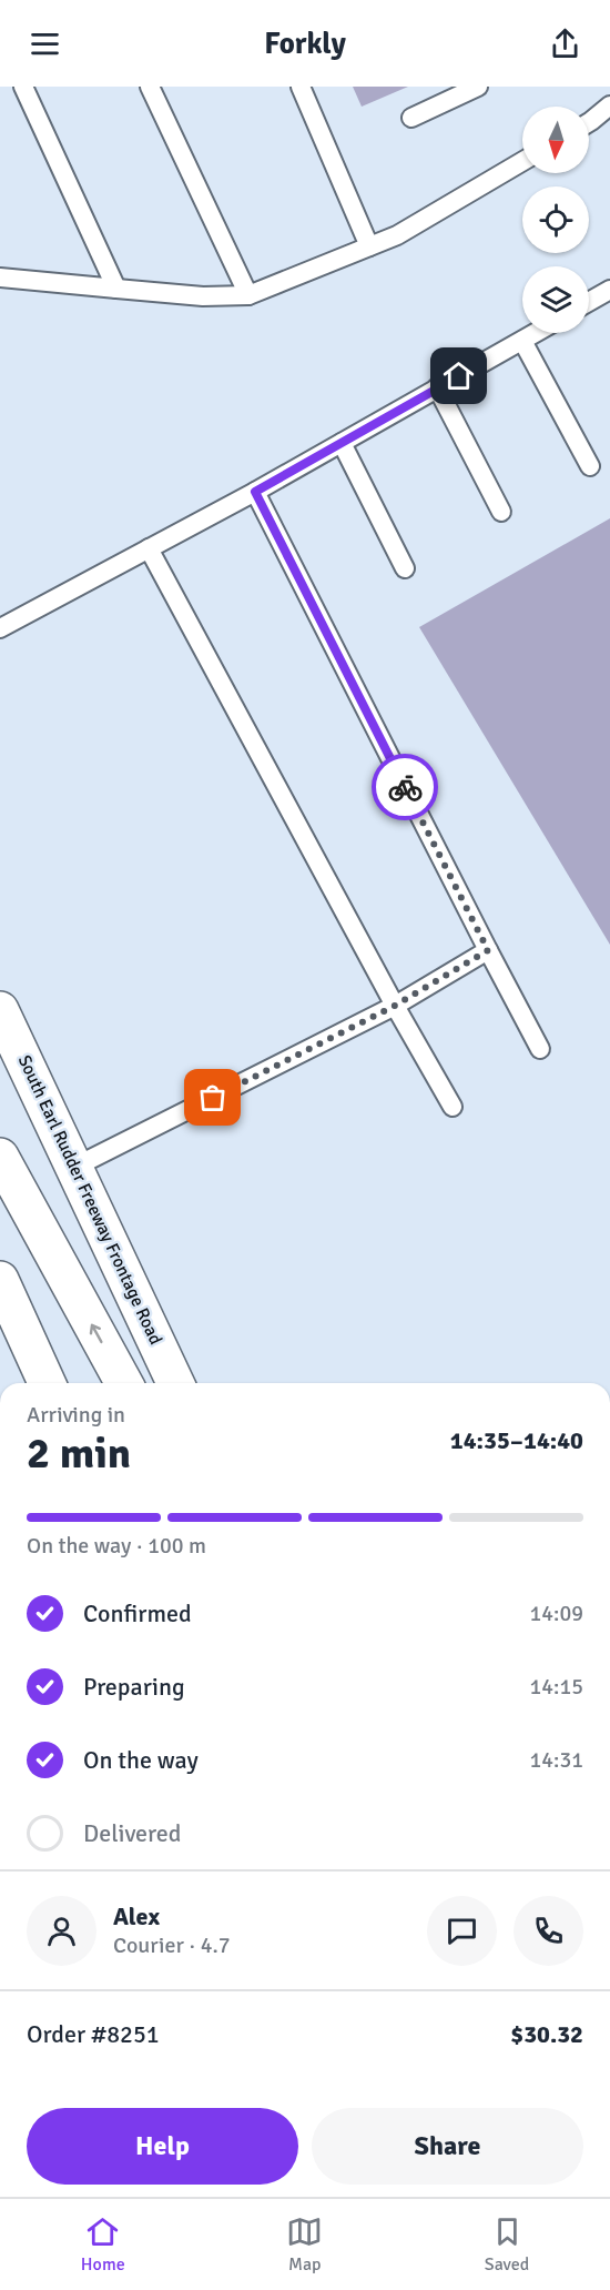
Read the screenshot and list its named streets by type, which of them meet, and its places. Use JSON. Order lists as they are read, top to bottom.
{
  "streets": {
    "main road": ["South Earl Rudder Freeway Frontage Road"]
  },
  "north": "bottom",
  "page": {
    "header": "Forkly",
    "heading": ["2 min", "Arriving in", "14:35–14:40"],
    "panel": [
      "Alex",
      "Courier · 4.7",
      "Order #8251",
      "$30.32"
    ],
    "bar": "On the way · 100 m",
    "list": [
      ["Confirmed", "14:09"],
      ["Preparing", "14:15"],
      ["On the way", "14:31"],
      "Delivered"
    ],
    "buttons": ["Help", "Share"],
    "tabs": ["Home", "Map", "Saved"]
  }
}
